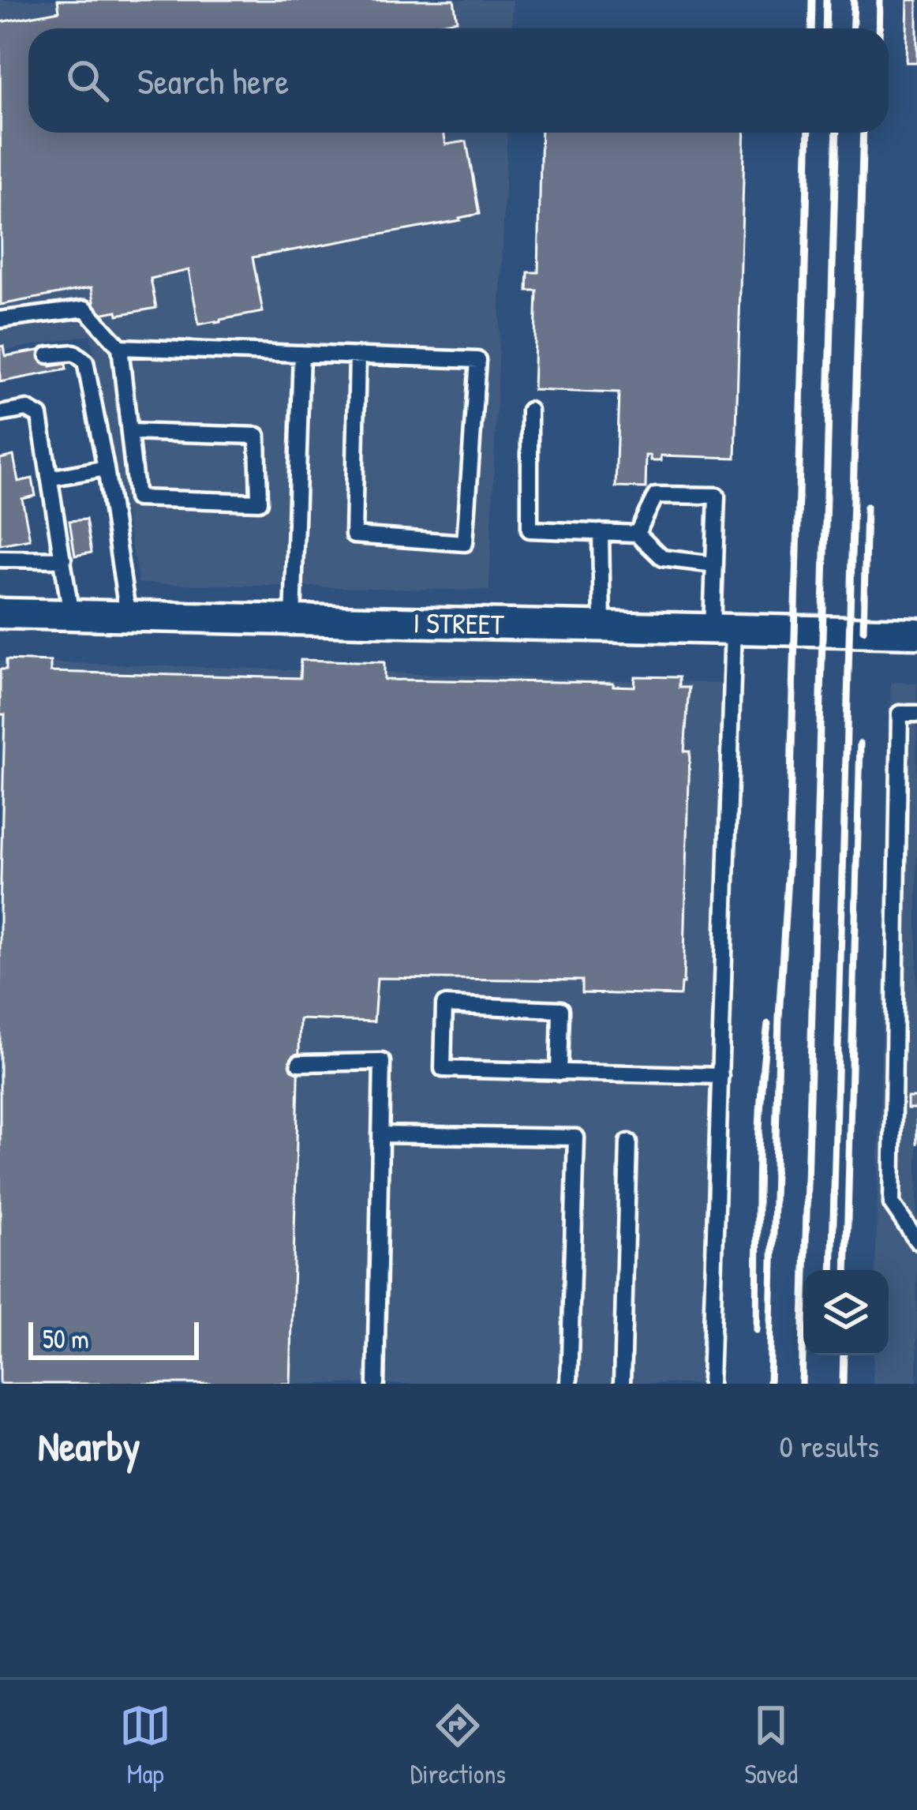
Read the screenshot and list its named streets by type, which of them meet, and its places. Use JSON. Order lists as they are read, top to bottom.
{
  "streets": {
    "street": ["I STREET"]
  },
  "scale_bar": "50 m",
  "page": {
    "search": "Search here",
    "scale": "50 m",
    "heading": ["Nearby", "0 results"],
    "nav": ["Map", "Directions", "Saved"]
  }
}
